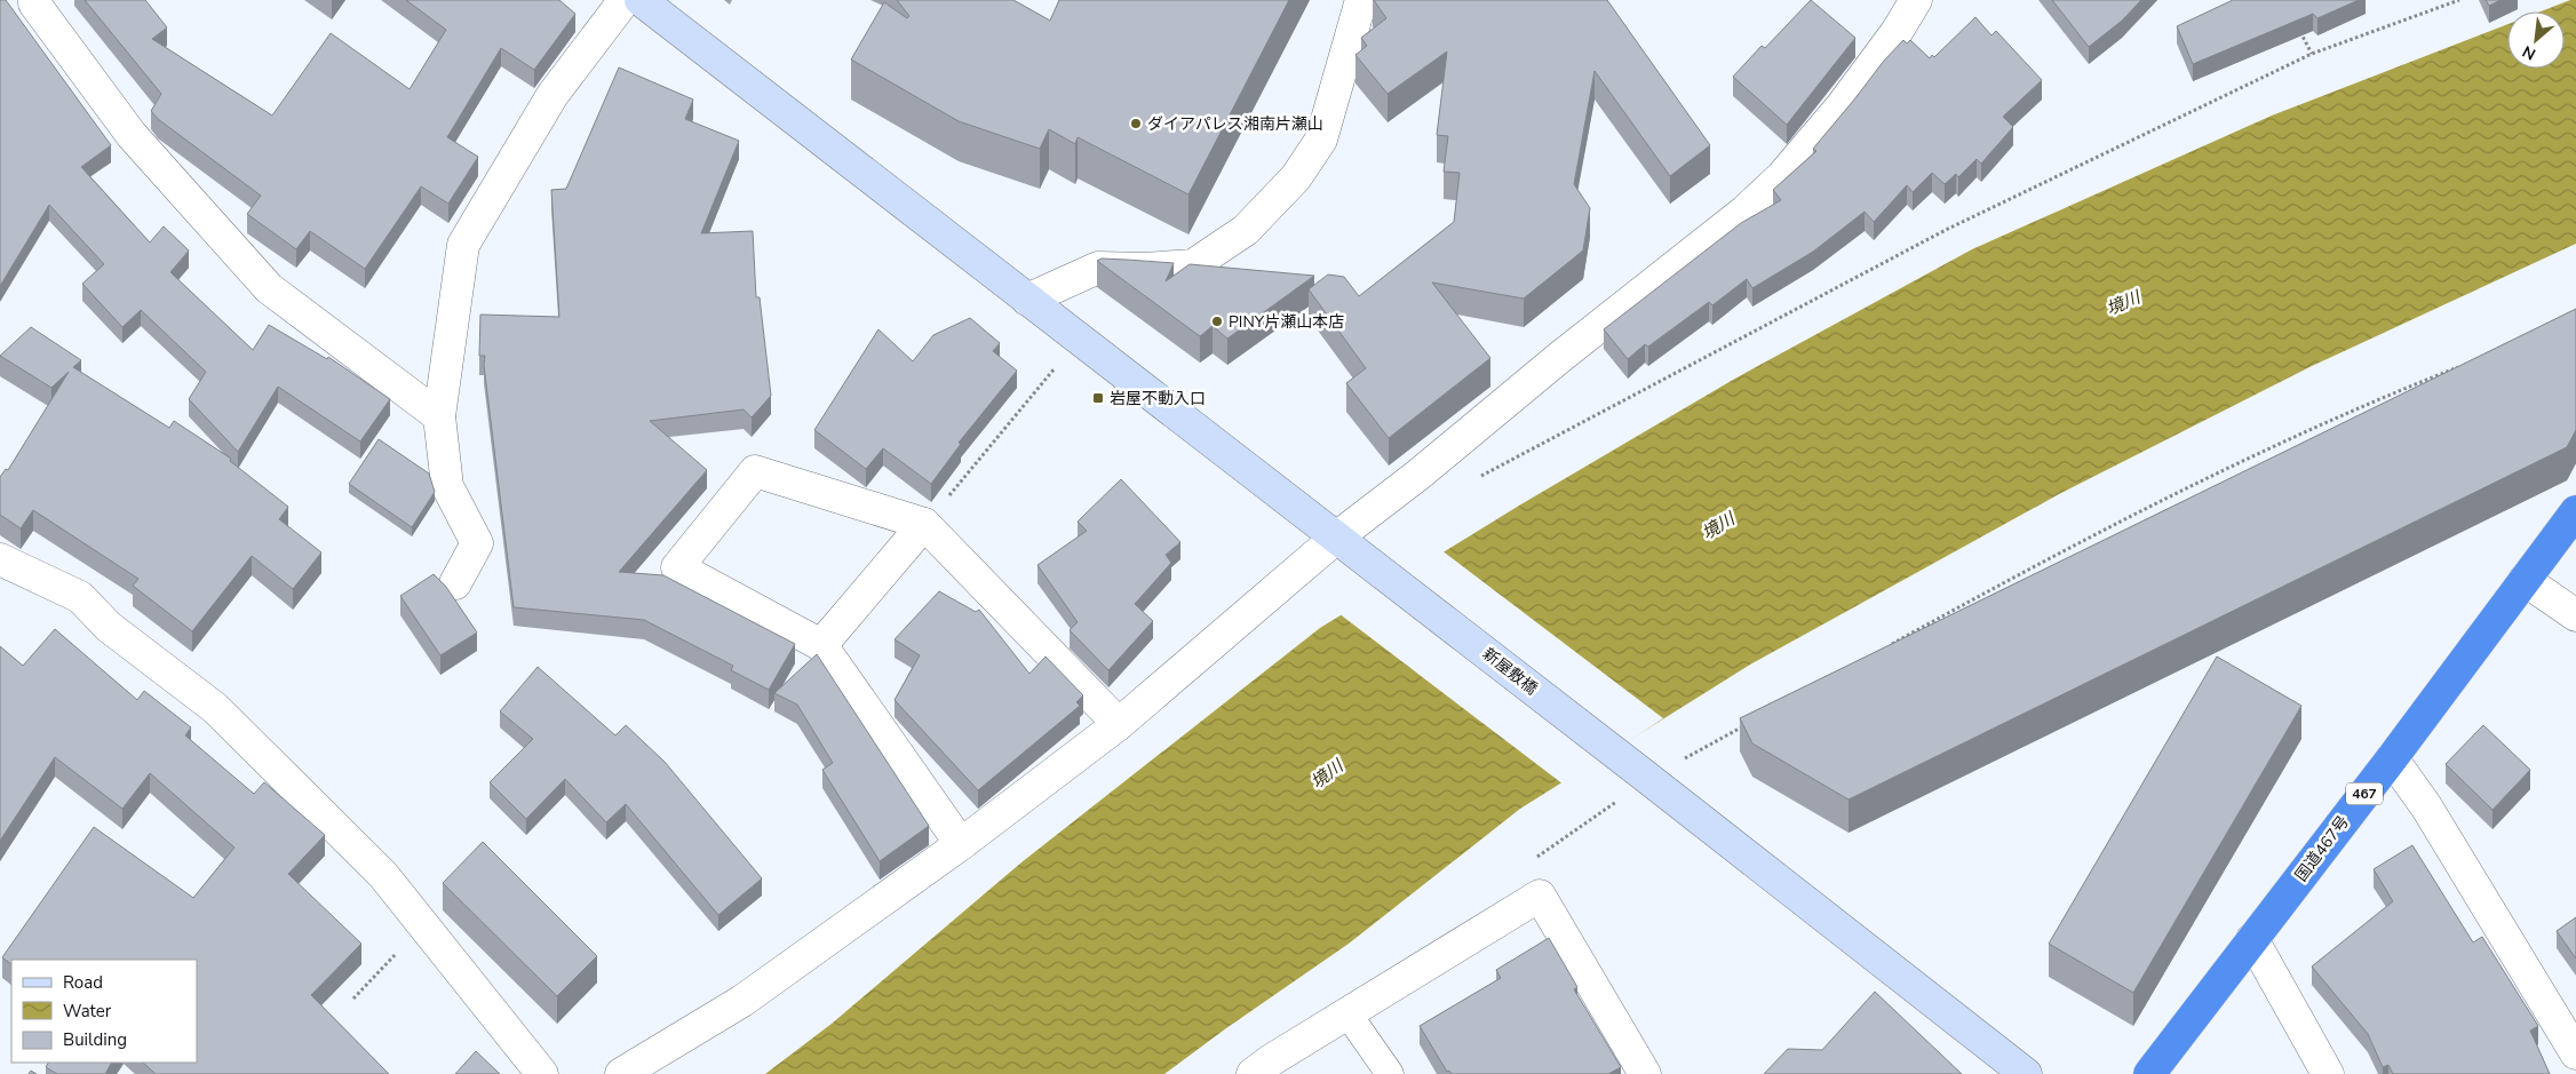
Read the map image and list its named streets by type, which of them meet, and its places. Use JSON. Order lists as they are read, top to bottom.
{
  "streets": {
    "highway": ["467", "国道467号"],
    "street": ["新屋敷橋"]
  },
  "water": ["境川"],
  "places": {
    "other": ["ダイアパレス湘南片瀬山", "PINY片瀬山本店"],
    "transit": ["岩屋不動入口"]
  },
  "legend": ["Road", "Water", "Building"],
  "north": "bottom left"
}
